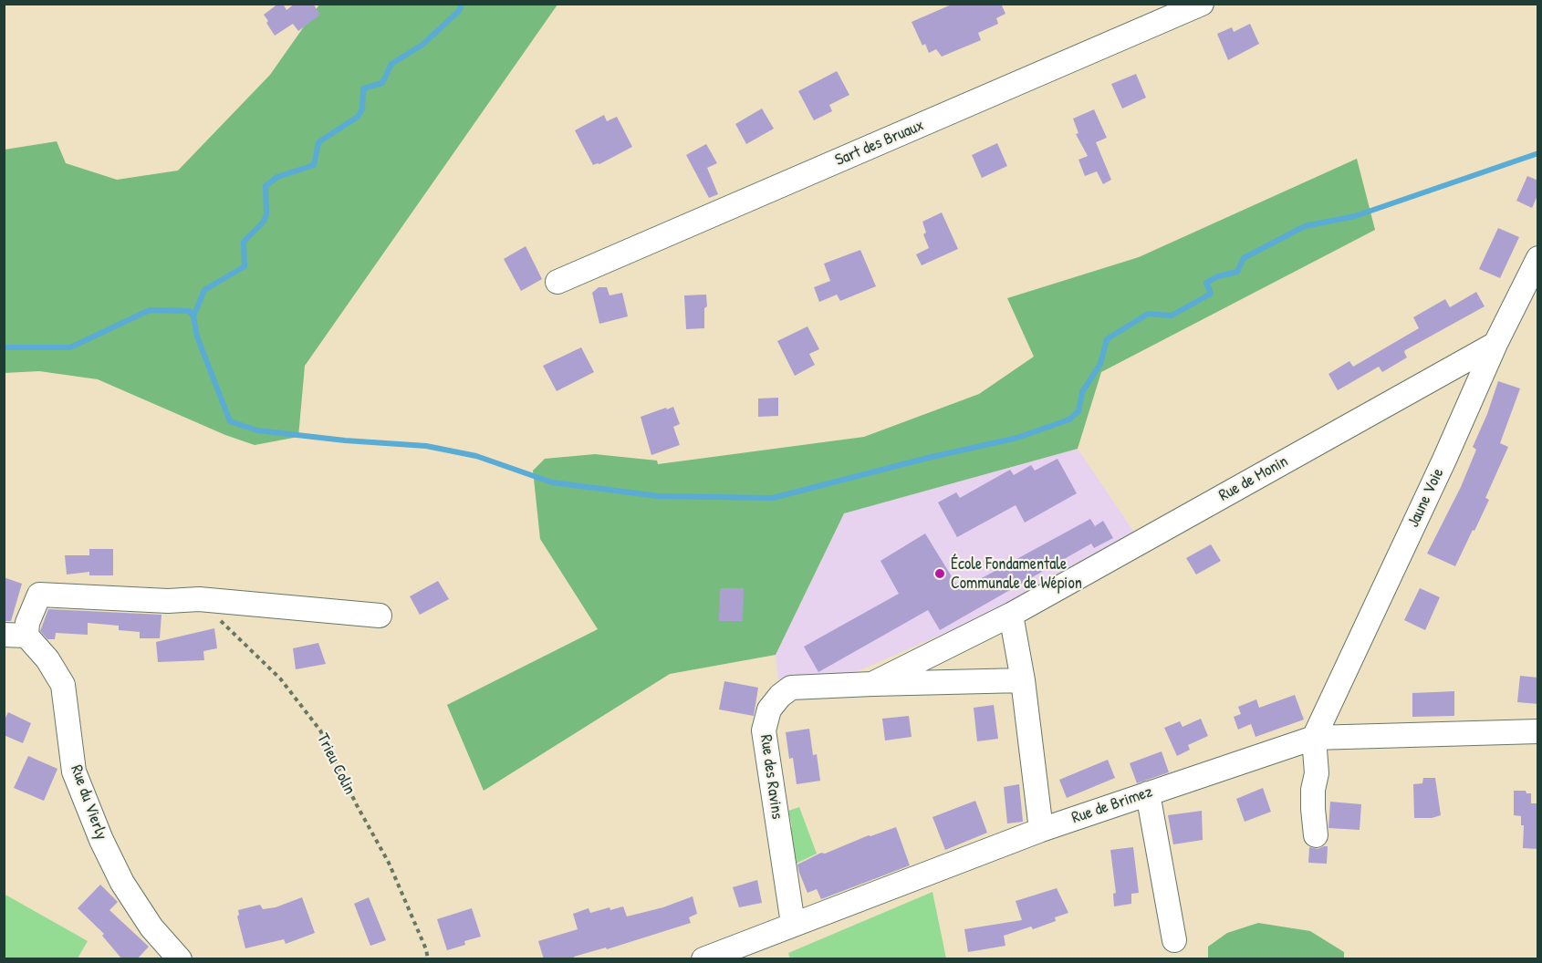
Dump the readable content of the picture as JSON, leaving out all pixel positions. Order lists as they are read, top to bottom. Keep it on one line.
{"streets":{"street":["Sart des Bruaux","Rue de Monin","Jaune Voie","Rue des Ravins","Rue du Vierly","Rue de Brimez"],"path":["Trieu Colin"]},"crossings":[["Rue de Monin","Jaune Voie"],["Rue de Monin","Rue des Ravins"],["Jaune Voie","Rue de Brimez"],["Rue des Ravins","Rue de Brimez"]],"places":["École Fondamentale Communale de Wépion"]}
